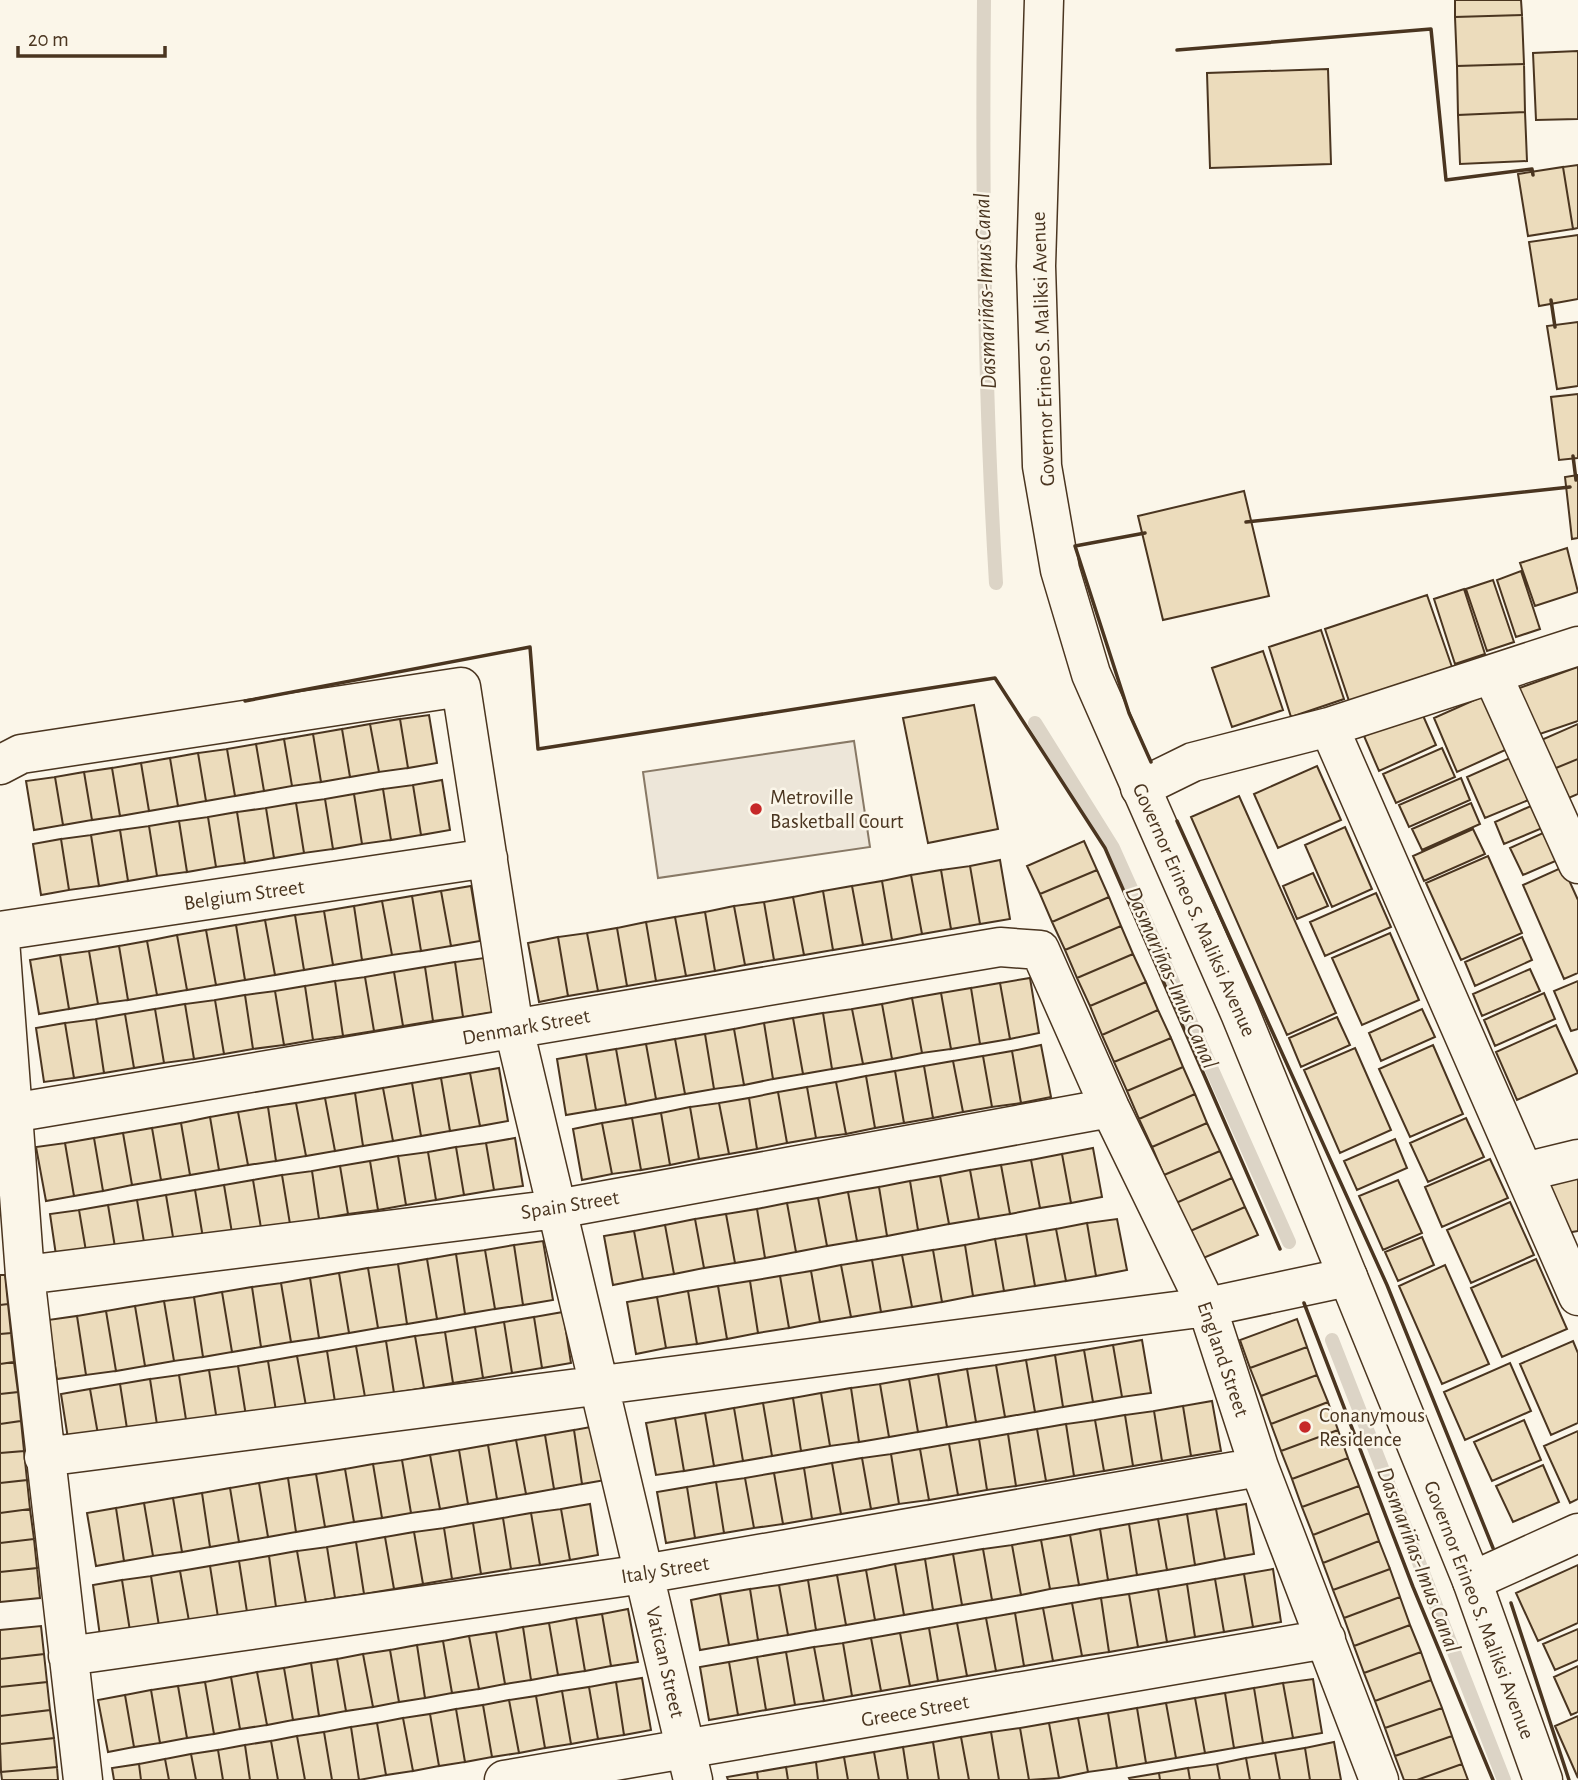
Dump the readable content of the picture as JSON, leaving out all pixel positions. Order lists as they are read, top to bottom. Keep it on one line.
{"streets":{"street":["Governor Erineo S. Maliksi Avenue","Belgium Street","Denmark Street","Spain Street","England Street","Italy Street","Vatican Street","Greece Street"]},"crossings":[["Belgium Street","Vatican Street"],["Denmark Street","England Street"],["Denmark Street","Vatican Street"],["Spain Street","England Street"],["Spain Street","Vatican Street"],["England Street","Italy Street"],["England Street","Greece Street"],["Italy Street","Vatican Street"],["Vatican Street","Greece Street"]],"water":["Dasmariñas-Imus Canal"],"places":["Metroville Basketball Court","Conanymous Residence"],"scale_bar":"20 m"}
